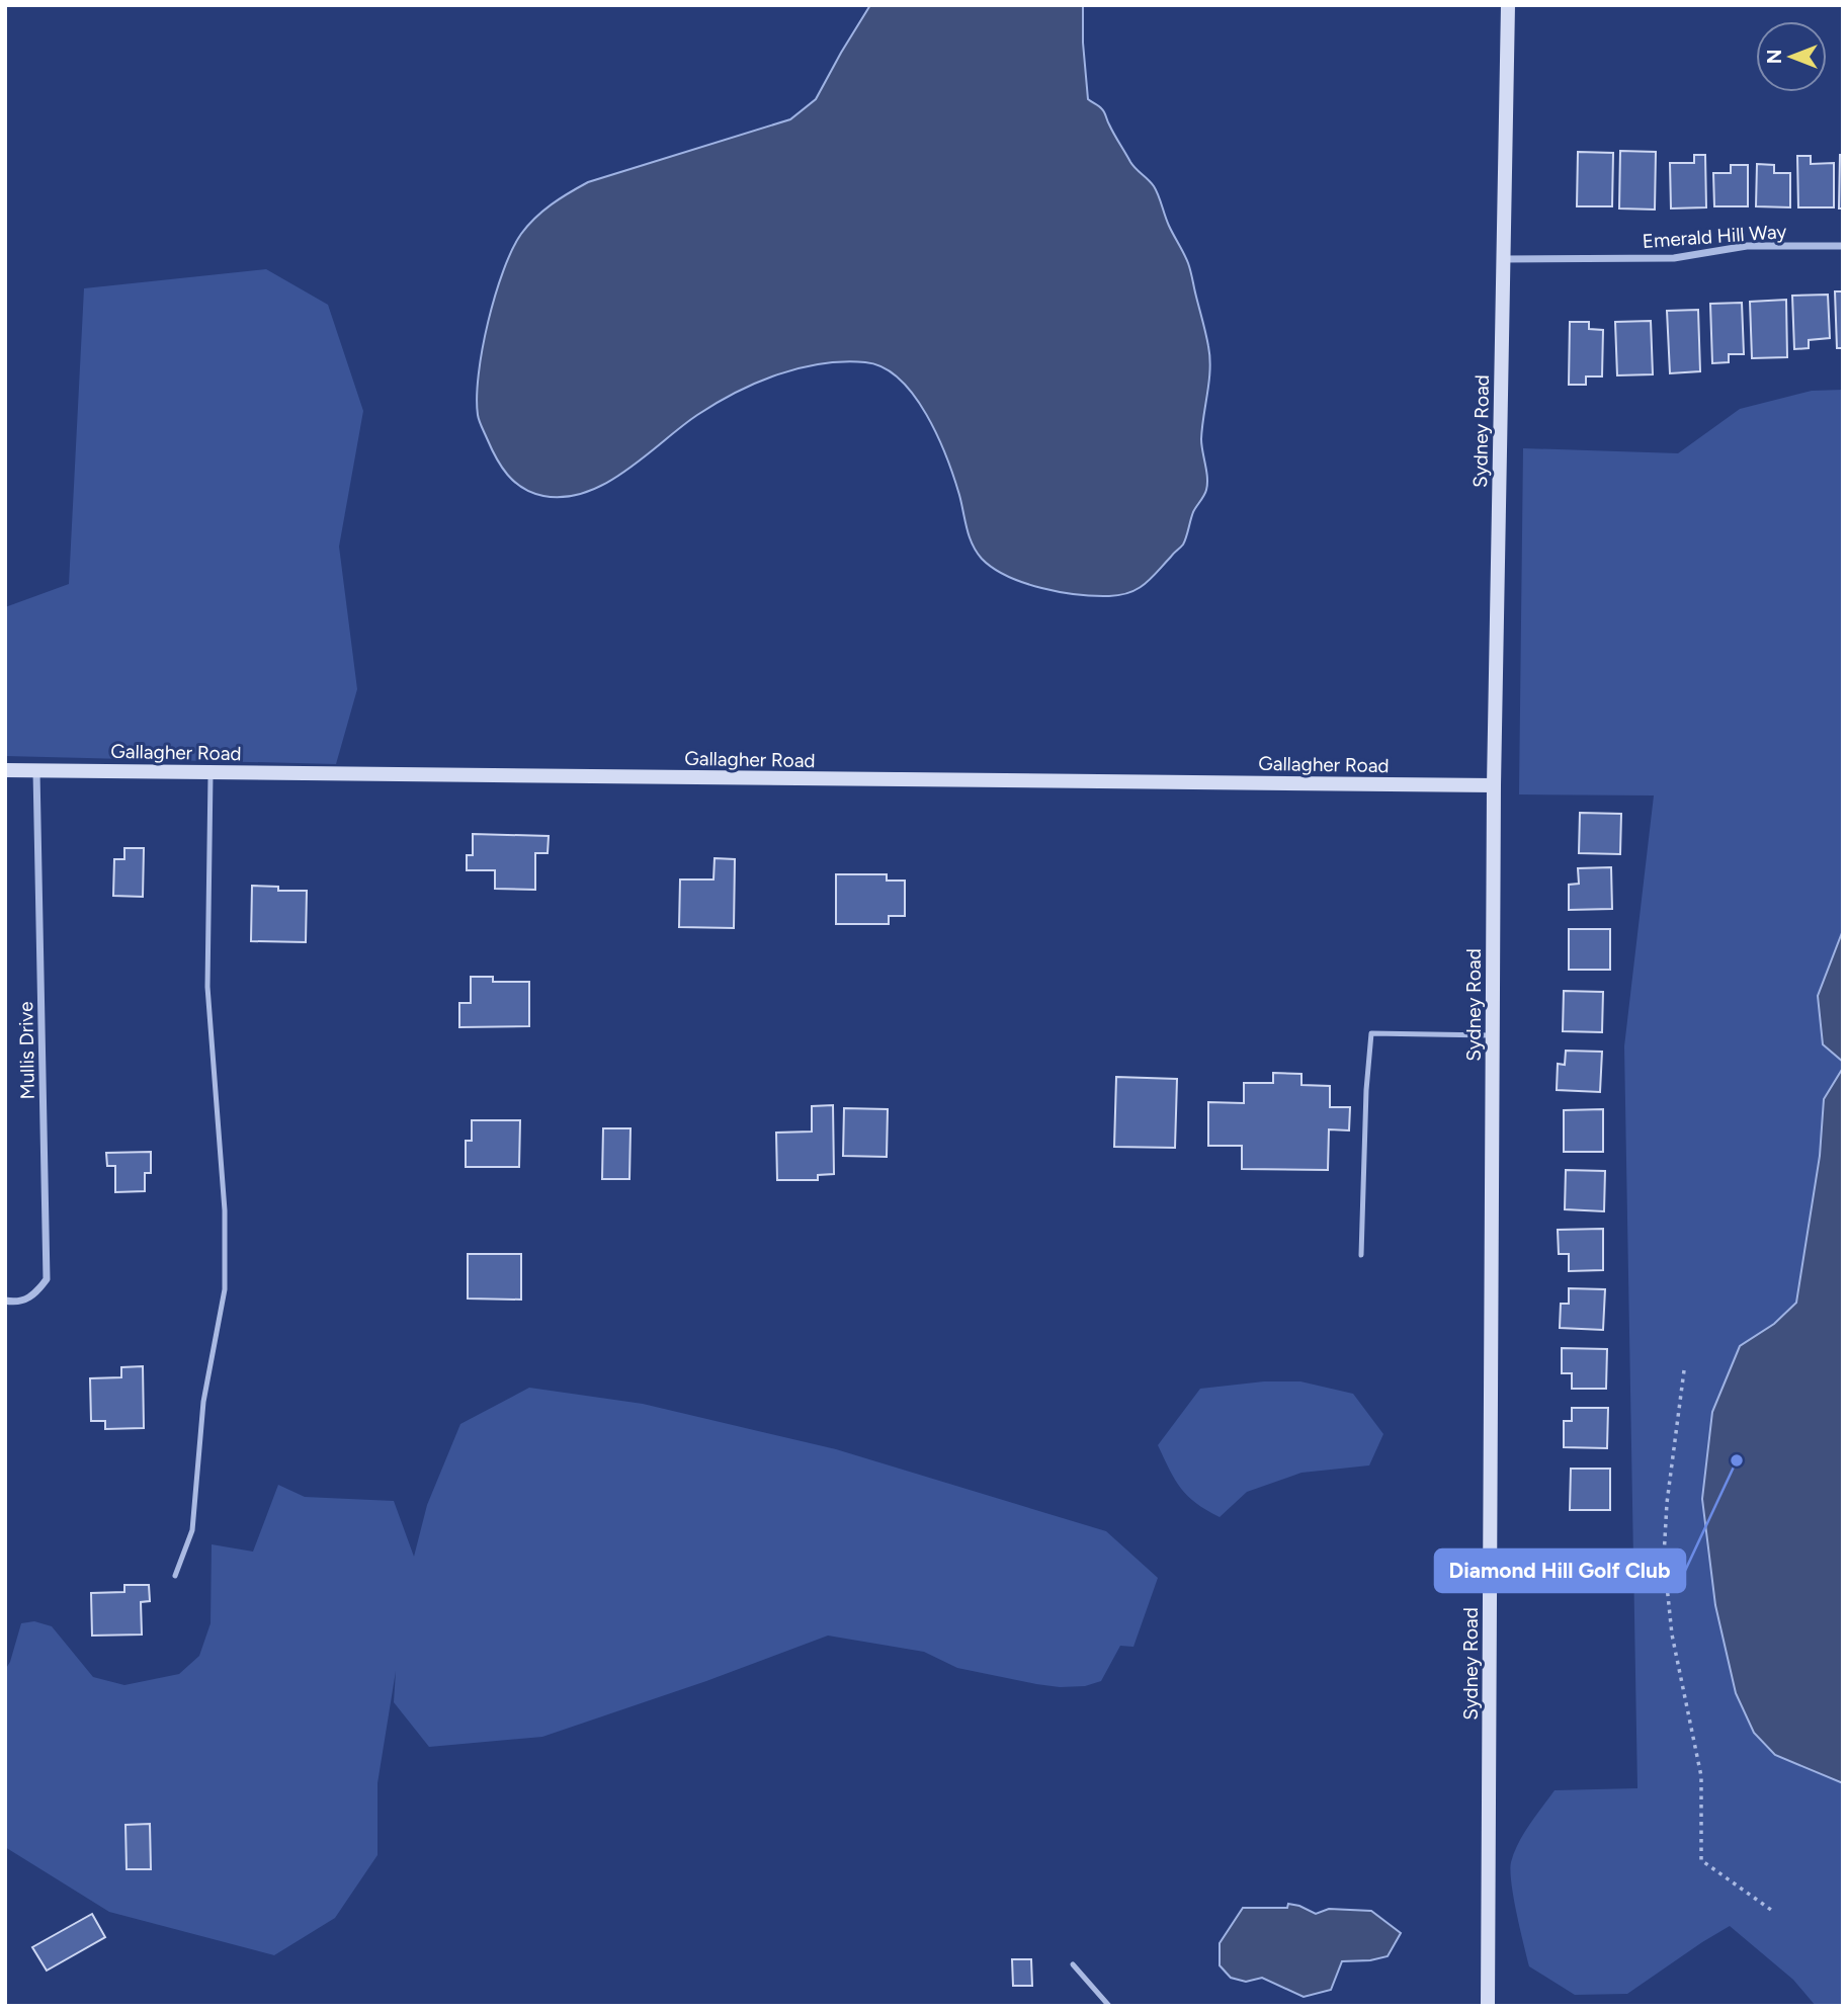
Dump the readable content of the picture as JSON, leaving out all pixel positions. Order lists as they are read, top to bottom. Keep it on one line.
{"streets":{"street":["Emerald Hill Way","Sydney Road","Gallagher Road","Mullis Drive"]},"crossings":[["Emerald Hill Way","Sydney Road"],["Sydney Road","Gallagher Road"],["Gallagher Road","Mullis Drive"]],"places":["Diamond Hill Golf Club"],"north":"left"}
